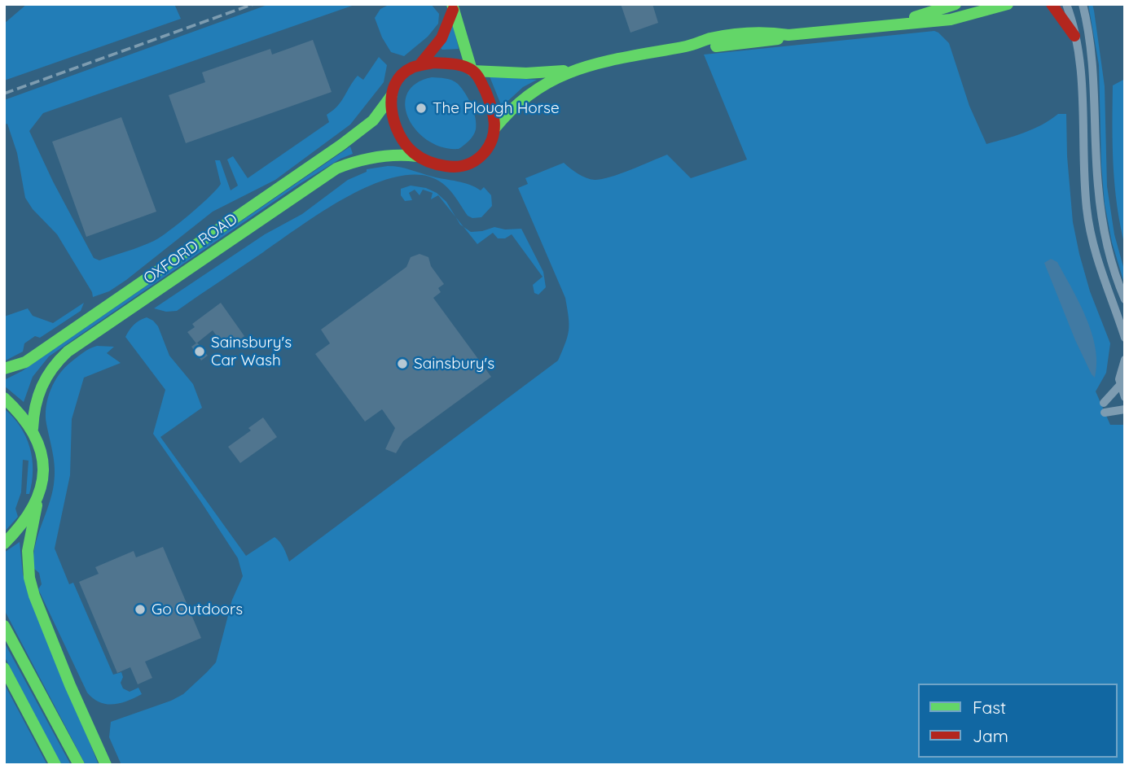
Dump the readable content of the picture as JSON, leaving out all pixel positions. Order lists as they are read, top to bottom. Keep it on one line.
{"streets":{"main road":["OXFORD ROAD"]},"places":["The Plough Horse","Sainsbury's Car Wash","Sainsbury's","Go Outdoors"],"legend":["Fast","Jam"]}
